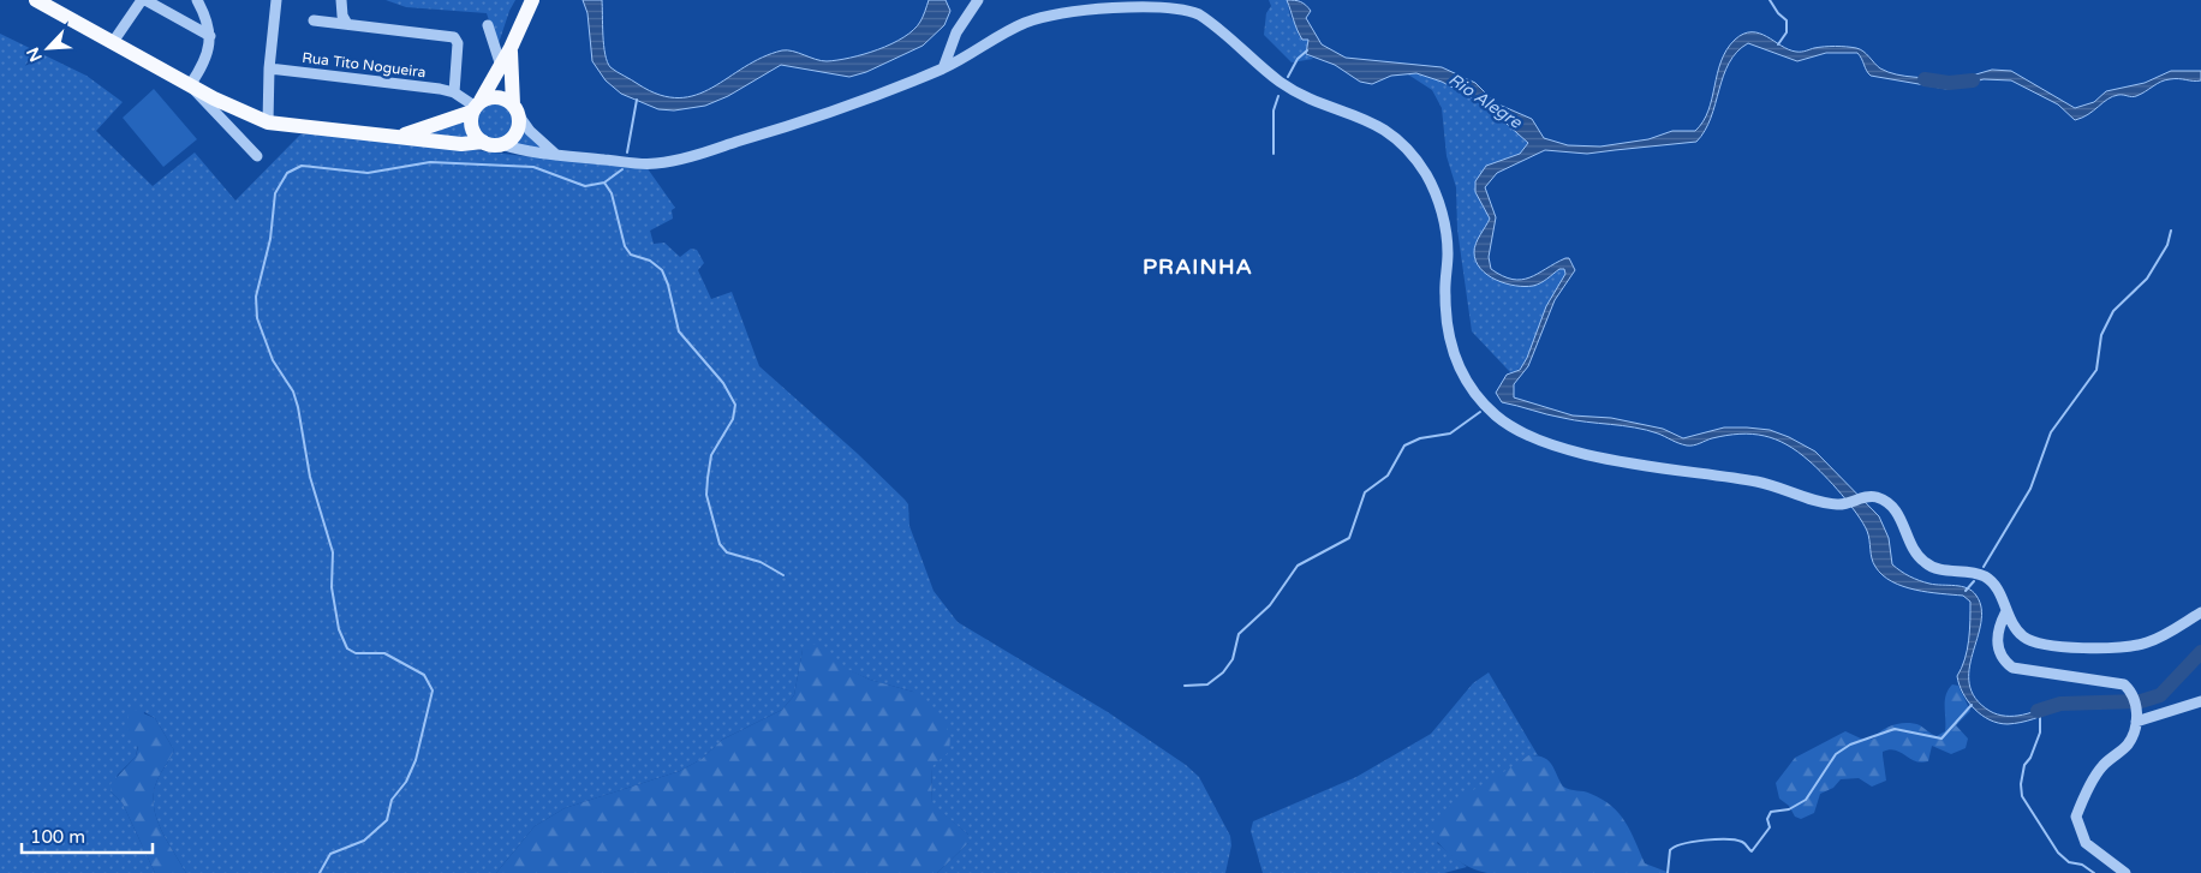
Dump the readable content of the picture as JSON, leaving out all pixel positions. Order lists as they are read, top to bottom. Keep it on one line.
{"streets":{"street":["Rua Tito Nogueira"]},"districts":["PRAINHA"],"water":["Rio Alegre"],"scale_bar":"100 m","north":"bottom left"}
